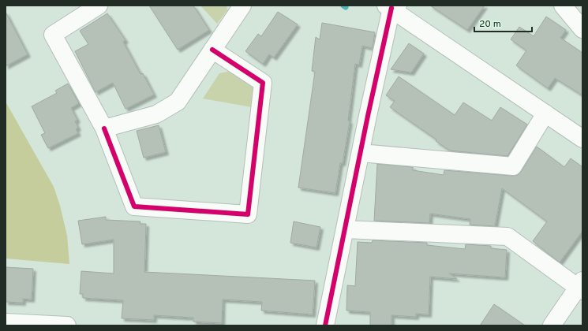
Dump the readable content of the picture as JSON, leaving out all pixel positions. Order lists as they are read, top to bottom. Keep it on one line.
{"scale_bar":"20 m"}
